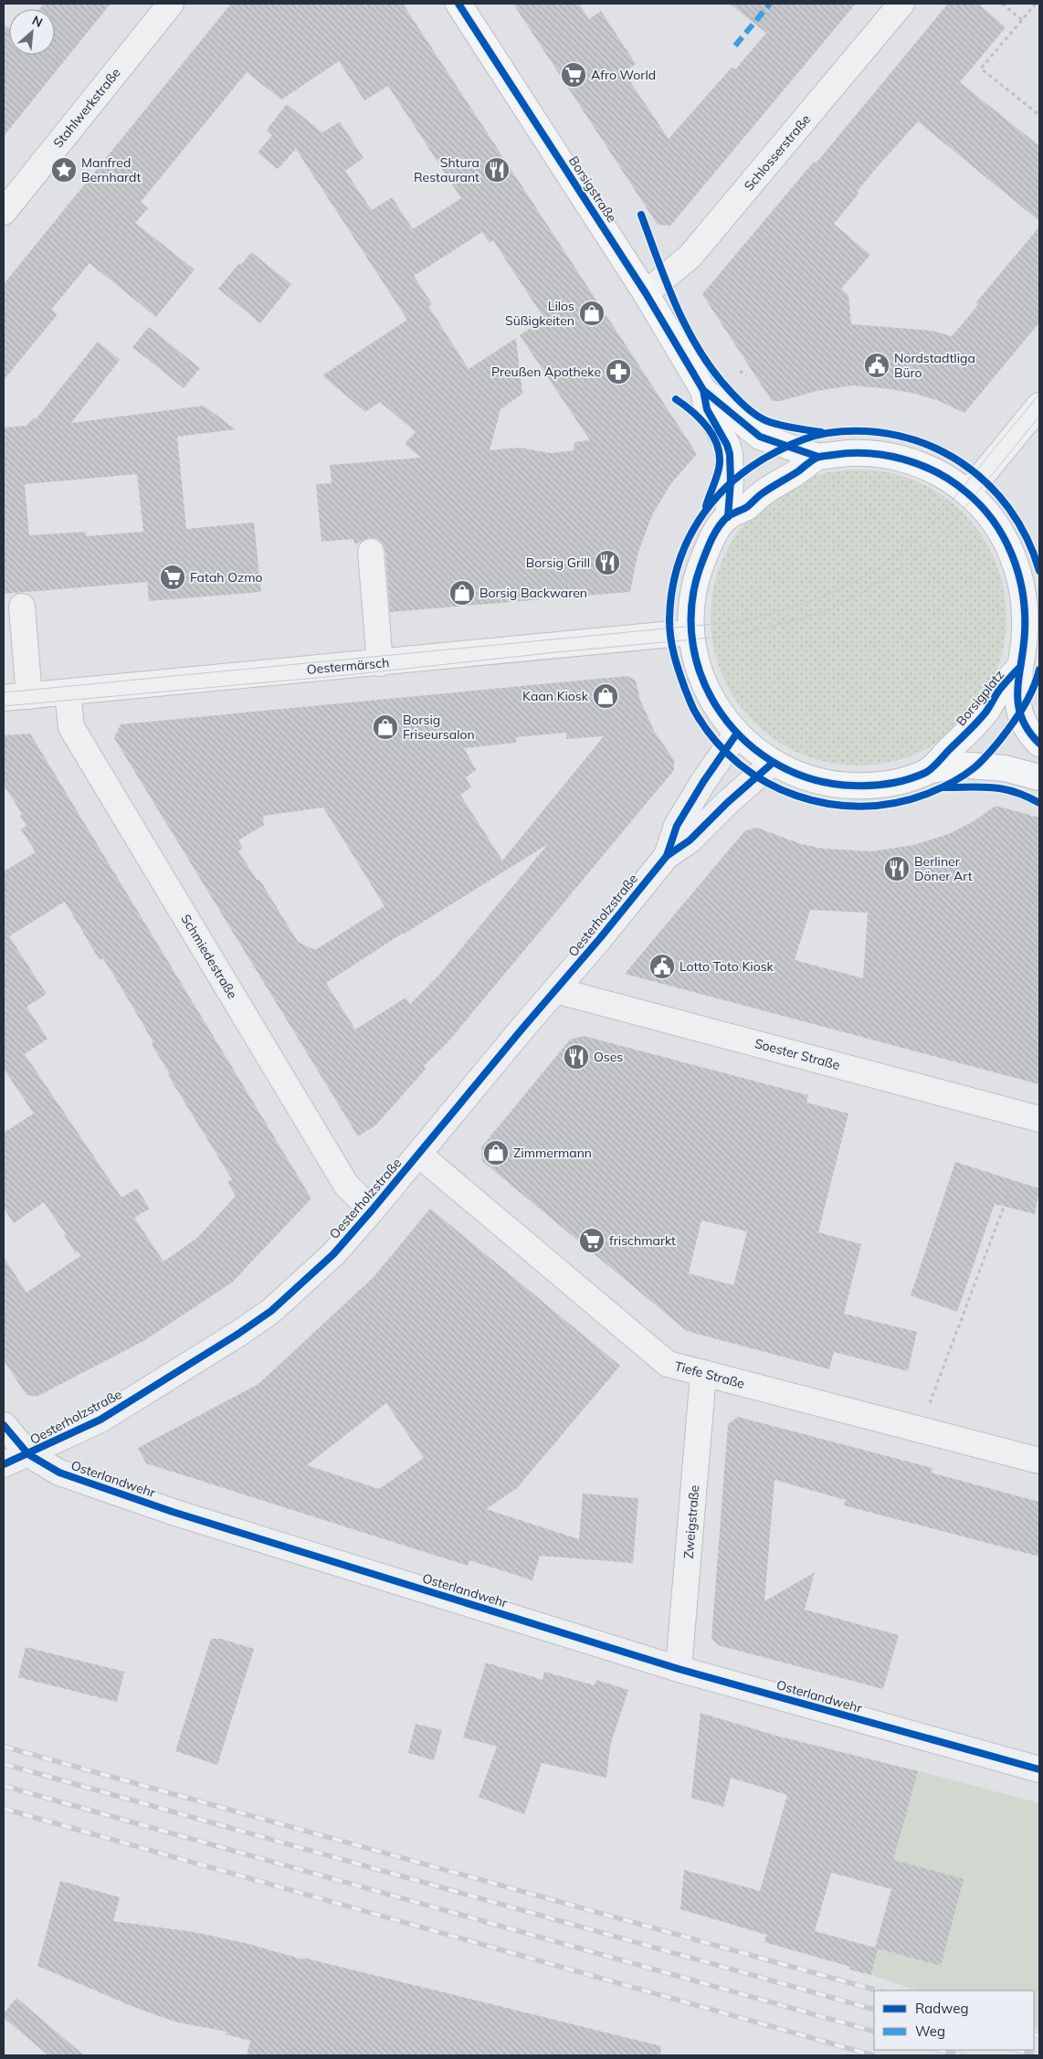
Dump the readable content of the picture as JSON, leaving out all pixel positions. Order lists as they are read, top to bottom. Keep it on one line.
{"streets":{"main road":["Borsigstraße","Borsigplatz"],"street":["Stahlwerkstraße","Schlosserstraße","Oestermärsch","Oesterholzstraße","Schmiedestraße","Soester Straße","Tiefe Straße","Osterlandwehr","Zweigstraße"]},"crossings":[["Schlosserstraße","Borsigstraße"],["Borsigstraße","Borsigplatz"],["Oestermärsch","Borsigplatz"],["Oestermärsch","Schmiedestraße"],["Borsigplatz","Oesterholzstraße"],["Oesterholzstraße","Schmiedestraße"],["Oesterholzstraße","Soester Straße"],["Oesterholzstraße","Tiefe Straße"],["Oesterholzstraße","Osterlandwehr"],["Tiefe Straße","Zweigstraße"],["Osterlandwehr","Zweigstraße"]],"places":{"supermarket":["Afro World","Fatah Ozmo","frischmarkt"],"place":["Manfred Bernhardt"],"restaurant":["Shtura Restaurant","Borsig Grill","Berliner Döner Art","Oses"],"shop":["Lilos Süßigkeiten","Borsig Backwaren","Kaan Kiosk","Borsig Friseursalon","Zimmermann"],"public building":["Nordstadtliga Büro","Lotto Toto Kiosk"],"pharmacy":["Preußen Apotheke"]},"legend":["Radweg","Weg"],"north":"top right"}
